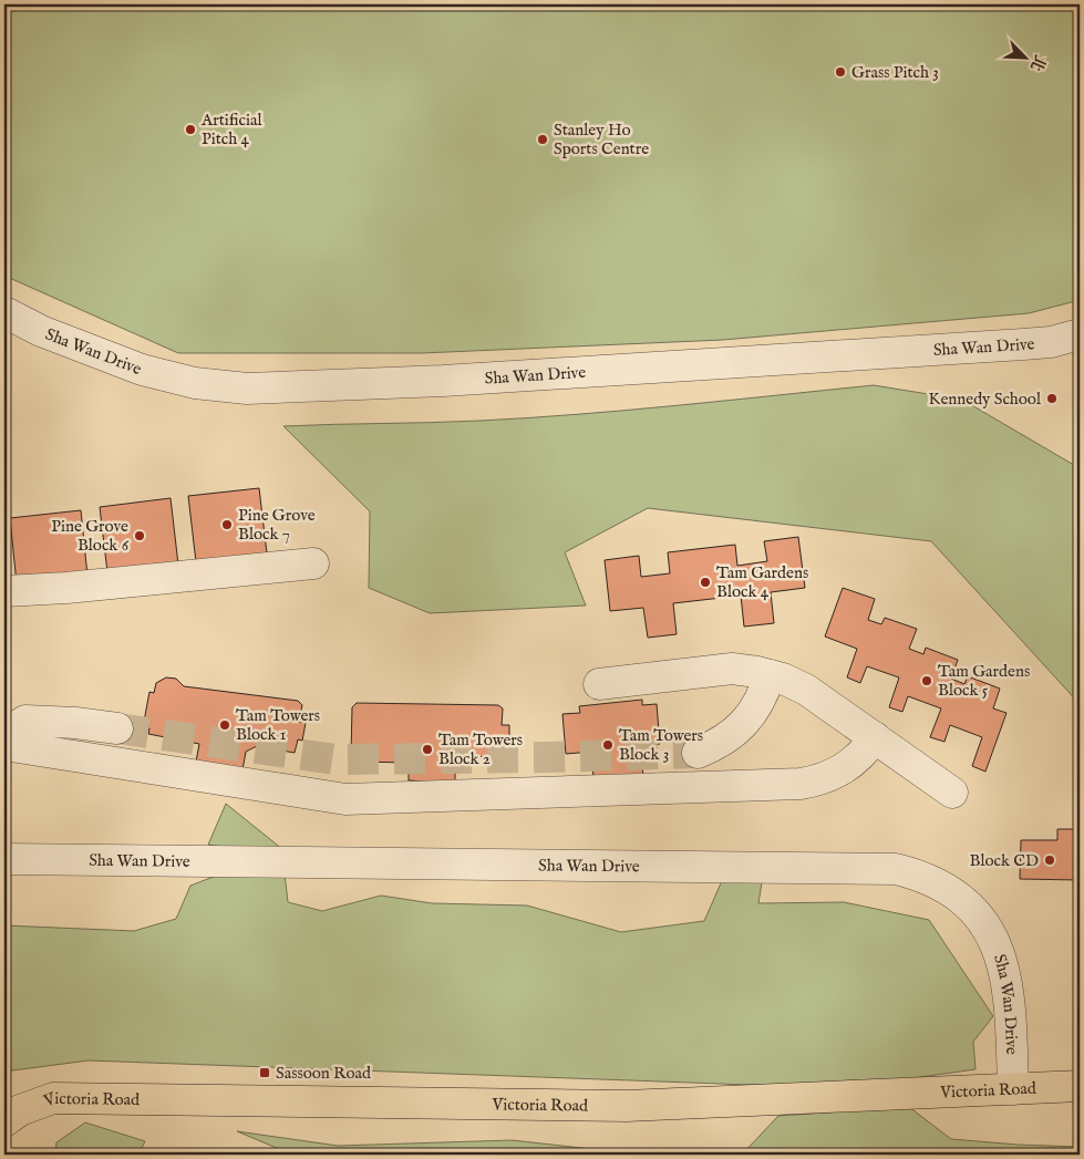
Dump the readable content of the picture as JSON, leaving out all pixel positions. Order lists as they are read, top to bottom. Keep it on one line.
{"streets":{"main road":["Victoria Road"],"street":["Sha Wan Drive"]},"crossings":[["Sha Wan Drive","Victoria Road"]],"places":{"other":["Grass Pitch 3","Artificial Pitch 4","Stanley Ho Sports Centre","Kennedy School","Pine Grove Block 7","Pine Grove Block 6","Tam Gardens Block 4","Tam Gardens Block 5","Tam Towers Block 1","Tam Towers Block 3","Tam Towers Block 2","Block CD"],"transit":["Sassoon Road"]},"north":"bottom right"}
